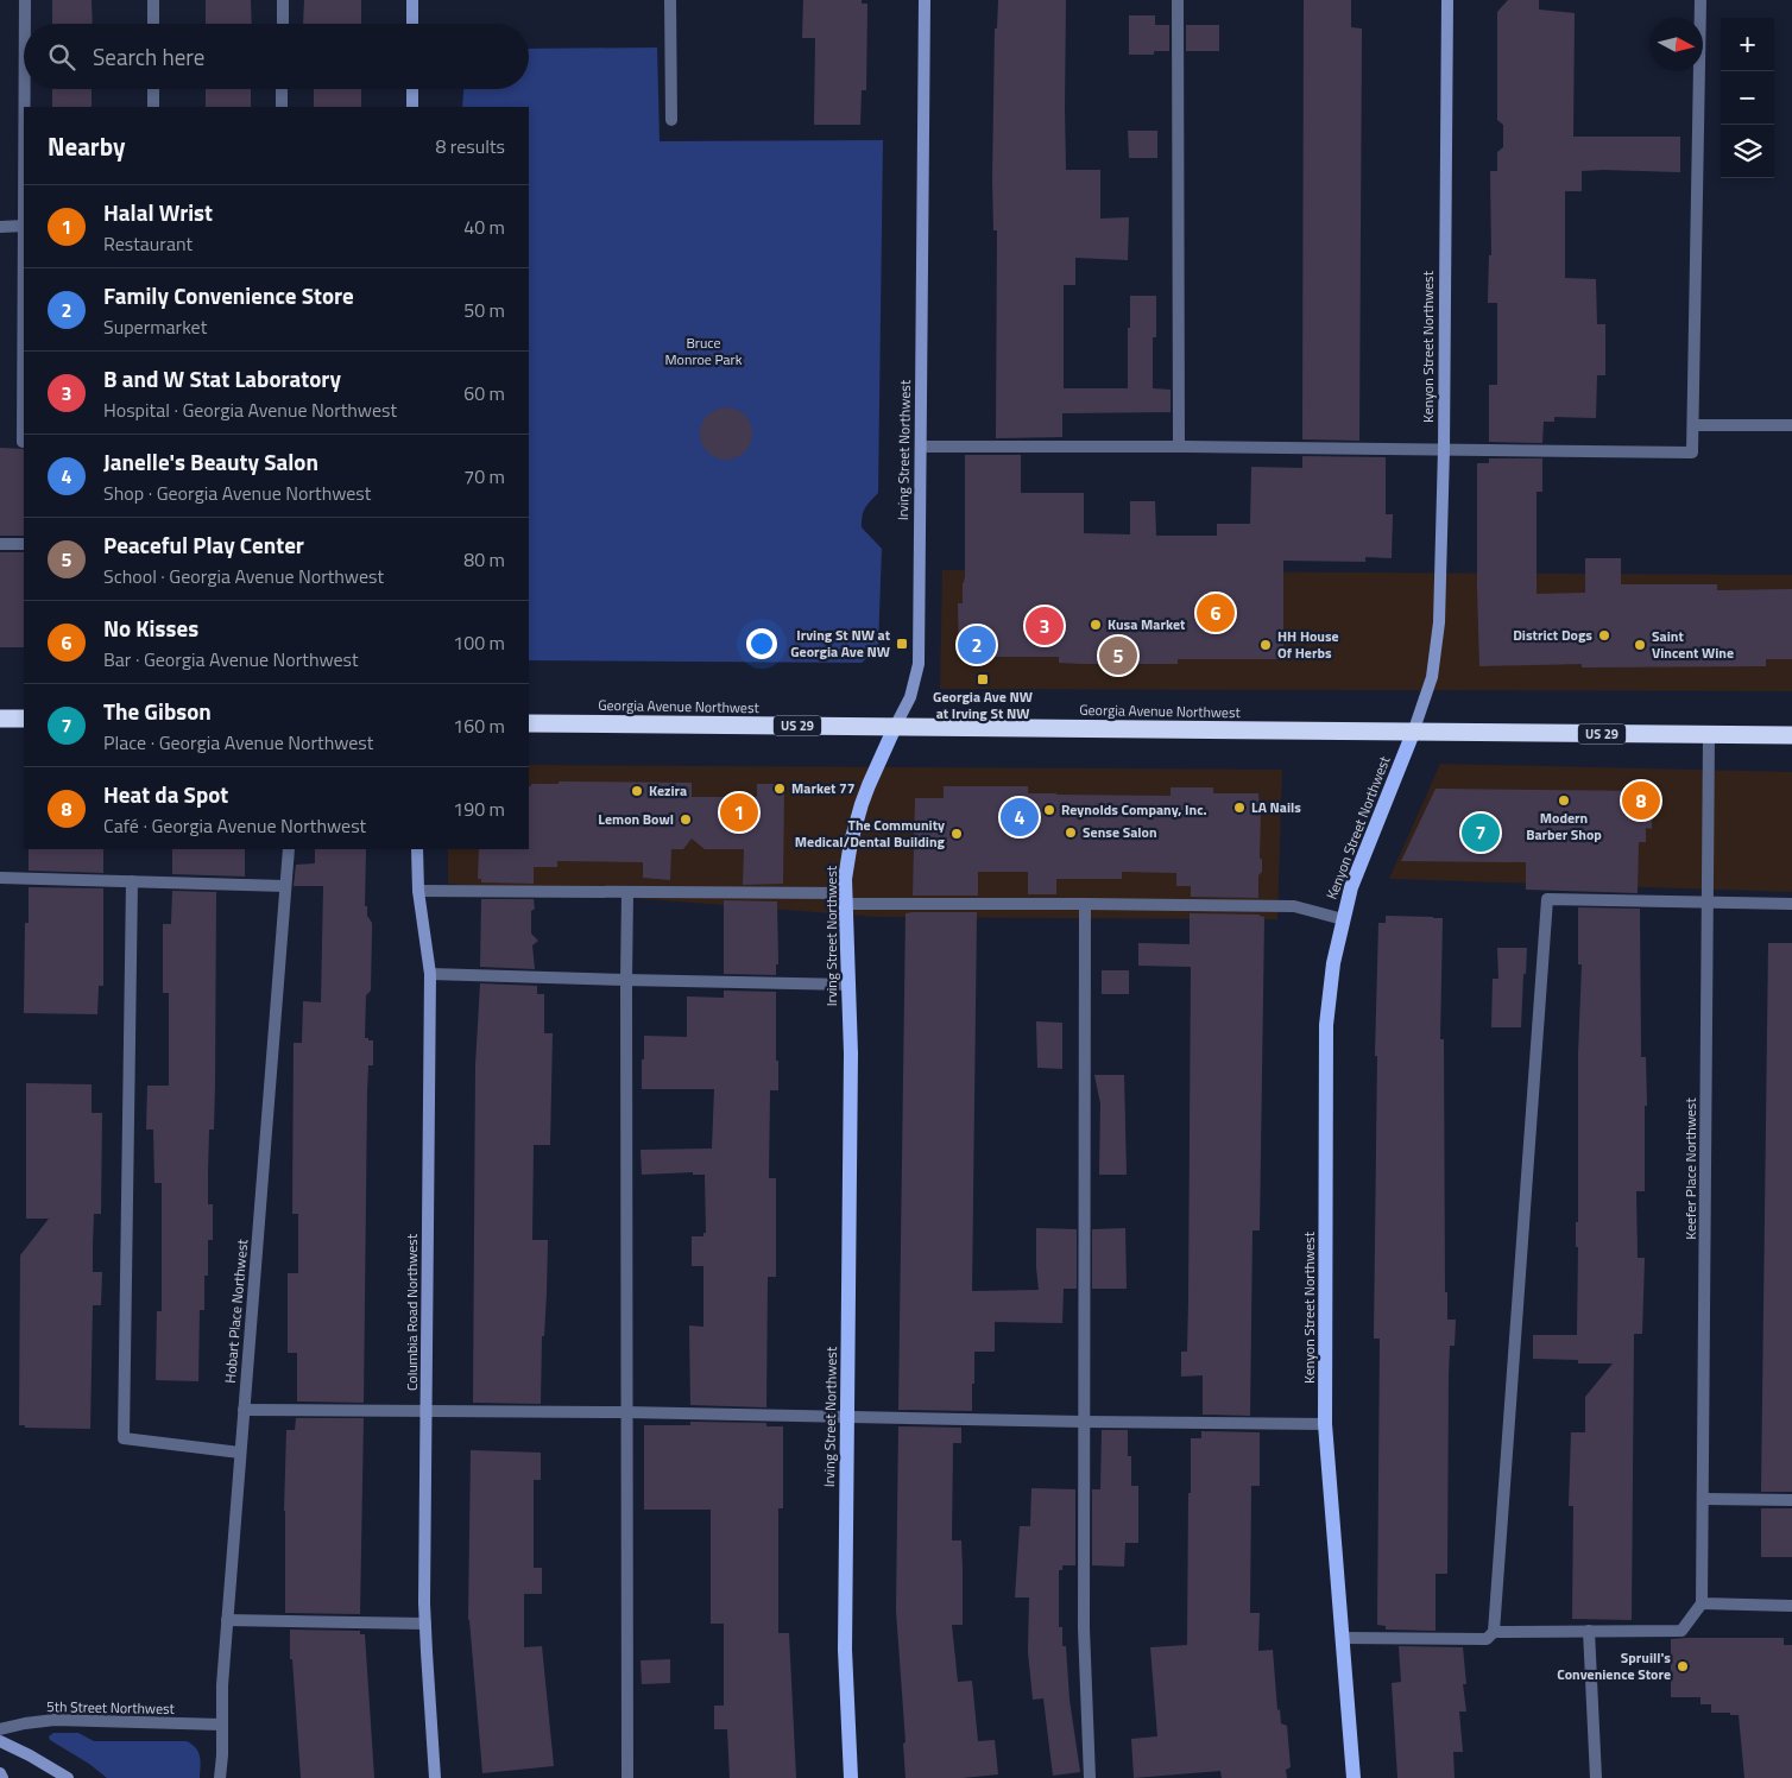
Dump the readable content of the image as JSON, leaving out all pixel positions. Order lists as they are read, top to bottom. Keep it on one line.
{"streets":{"highway":["Georgia Avenue Northwest","US 29"],"main road":["Kenyon Street Northwest","Irving Street Northwest","Columbia Road Northwest"],"street":["Keefer Place Northwest","Hobart Place Northwest","5th Street Northwest"]},"crossings":[["Kenyon Street Northwest","Georgia Avenue Northwest"],["Irving Street Northwest","Georgia Avenue Northwest"],["Georgia Avenue Northwest","Keefer Place Northwest"],["Hobart Place Northwest","5th Street Northwest"]],"parks":["Bruce Monroe Park"],"places":{"other":["Kusa Market","District Dogs","HH House Of Herbs","Saint Vincent Wine","Market 77","Kezira","Modern Barber Shop","LA Nails","Reynolds Company, Inc.","Lemon Bowl","Sense Salon","The Community Medical/Dental Building","Spruill's Convenience Store"],"transit":["Irving St NW at Georgia Ave NW","Georgia Ave NW at Irving St NW"]},"north":"right","page":{"map_buttons":["+","−"],"search":"Search here","heading":["Nearby","8 results"],"list":[{"mark":"1","name":"Halal Wrist","note":"Restaurant","value":"40 m"},{"mark":"2","name":"Family Convenience Store","note":"Supermarket","value":"50 m"},{"mark":"3","name":"B and W Stat Laboratory","note":"Hospital · Georgia Avenue Northwest","value":"60 m"},{"mark":"4","name":"Janelle's Beauty Salon","note":"Shop · Georgia Avenue Northwest","value":"70 m"},{"mark":"5","name":"Peaceful Play Center","note":"School · Georgia Avenue Northwest","value":"80 m"},{"mark":"6","name":"No Kisses","note":"Bar · Georgia Avenue Northwest","value":"100 m"},{"mark":"7","name":"The Gibson","note":"Place · Georgia Avenue Northwest","value":"160 m"},{"mark":"8","name":"Heat da Spot","note":"Café · Georgia Avenue Northwest","value":"190 m"}],"pins":["6","3","2","5","8","1","4","7"]}}
